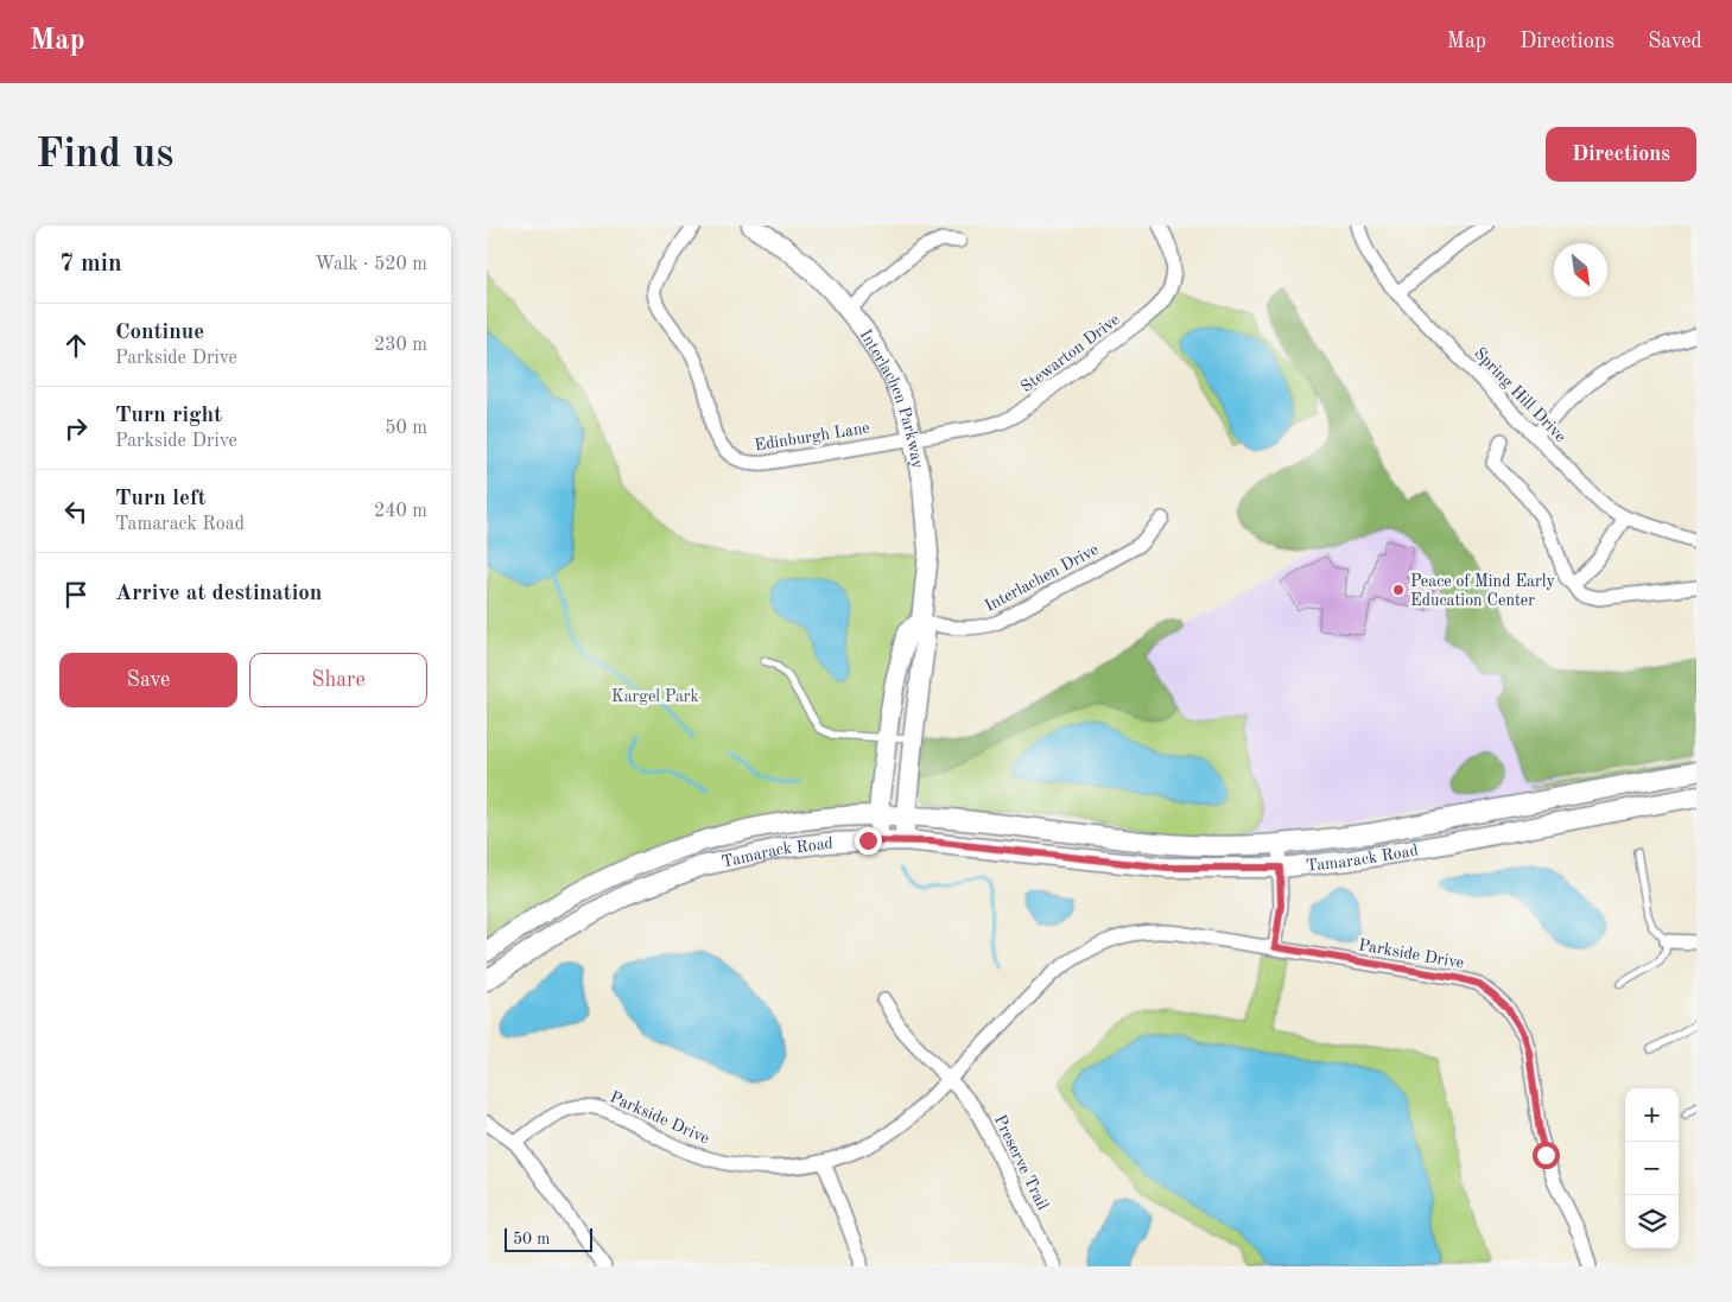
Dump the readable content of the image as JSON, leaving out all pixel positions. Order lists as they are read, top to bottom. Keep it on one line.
{"streets":{"street":["Stewarton Drive","Spring Hill Drive","Interlachen Parkway","Edinburgh Lane","Interlachen Drive","Tamarack Road","Parkside Drive","Preserve Trail"]},"crossings":[["Stewarton Drive","Interlachen Parkway"],["Stewarton Drive","Edinburgh Lane"],["Interlachen Parkway","Edinburgh Lane"],["Interlachen Parkway","Interlachen Drive"],["Interlachen Parkway","Tamarack Road"],["Parkside Drive","Preserve Trail"]],"parks":["Kargel Park"],"places":["Peace of Mind Early Education Center"],"scale_bar":"50 m","north":"bottom right","page":{"header":"Map","nav":["Map","Directions","Saved"],"buttons":["Directions",["Save","Share"]],"title":"Find us","heading":["7 min","Walk · 520 m"],"list":[["Continue","Parkside Drive","230 m"],["Turn right","Parkside Drive","50 m"],["Turn left","Tamarack Road","240 m"],"Arrive at destination"],"map_buttons":["+","−"],"scale":"50 m"}}
